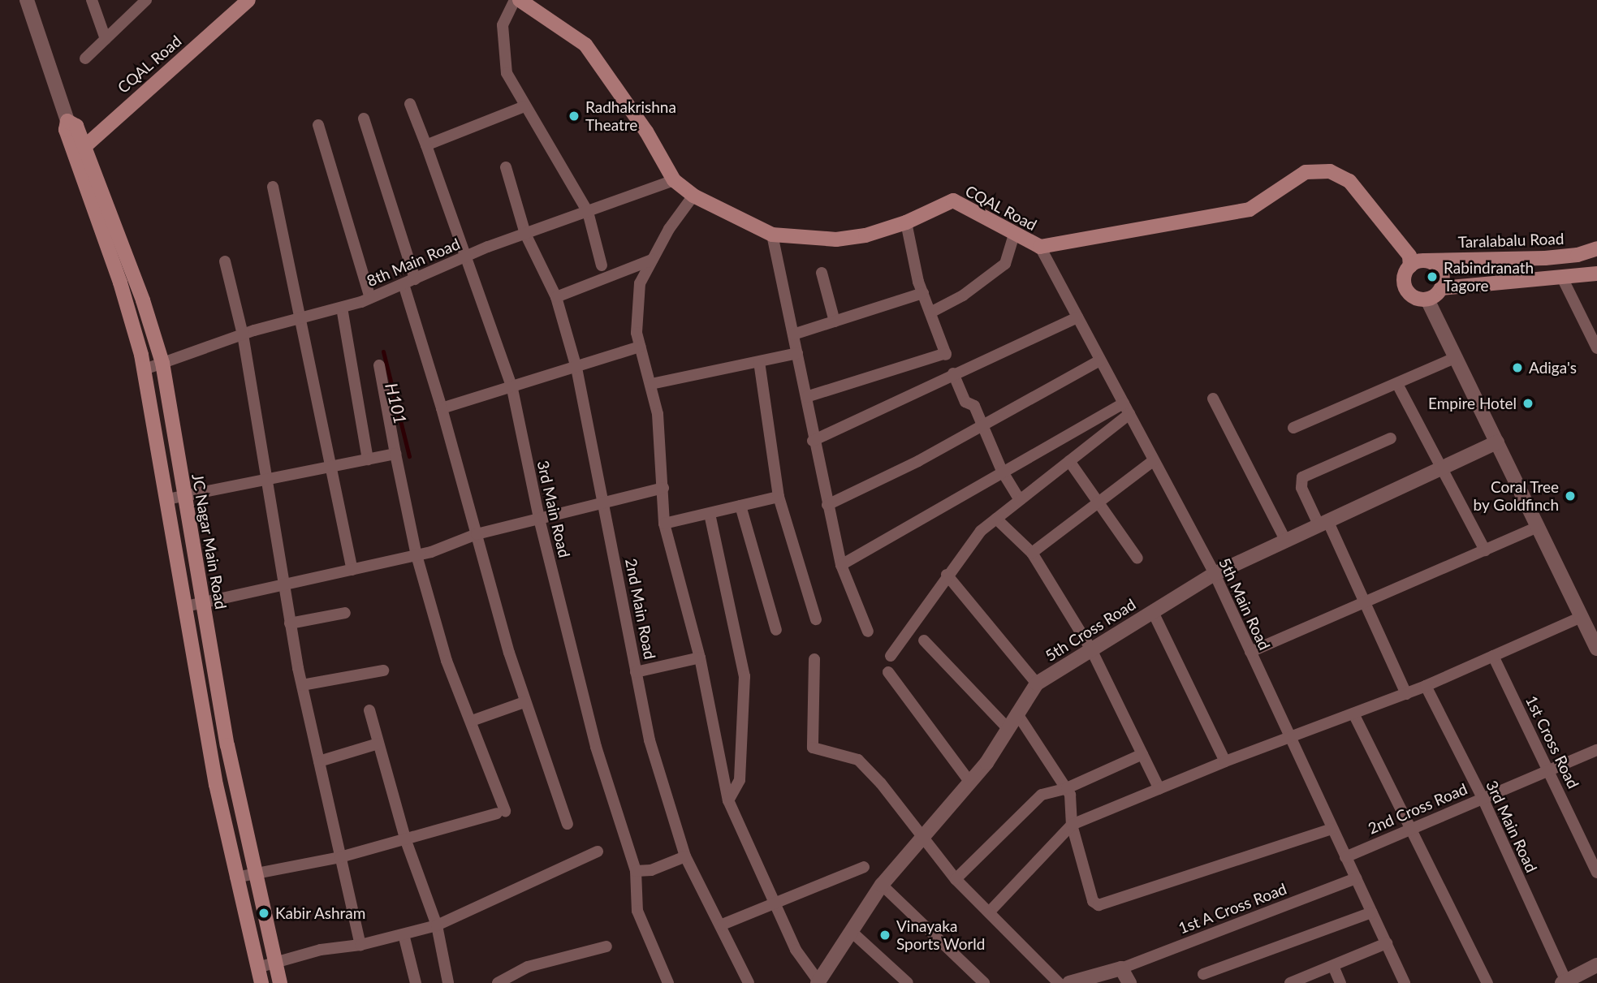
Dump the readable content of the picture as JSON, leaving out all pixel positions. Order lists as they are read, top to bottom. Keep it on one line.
{"streets":{"main road":["CQAL Road","Taralabalu Road","JC Nagar Main Road"],"street":["8th Main Road","3rd Main Road","5th Main Road","2nd Main Road","5th Cross Road","1st Cross Road","2nd Cross Road","1st A Cross Road"]},"crossings":[["CQAL Road","Taralabalu Road"],["CQAL Road","8th Main Road"],["CQAL Road","JC Nagar Main Road"],["CQAL Road","5th Main Road"],["8th Main Road","3rd Main Road"],["8th Main Road","JC Nagar Main Road"],["8th Main Road","2nd Main Road"],["3rd Main Road","2nd Cross Road"],["5th Main Road","5th Cross Road"],["5th Main Road","2nd Cross Road"],["5th Main Road","1st A Cross Road"],["1st Cross Road","2nd Cross Road"]],"water":["H101"],"places":["Radhakrishna Theatre","Rabindranath Tagore","Adiga's","Empire Hotel","Coral Tree by Goldfinch","Kabir Ashram","Vinayaka Sports World"]}
